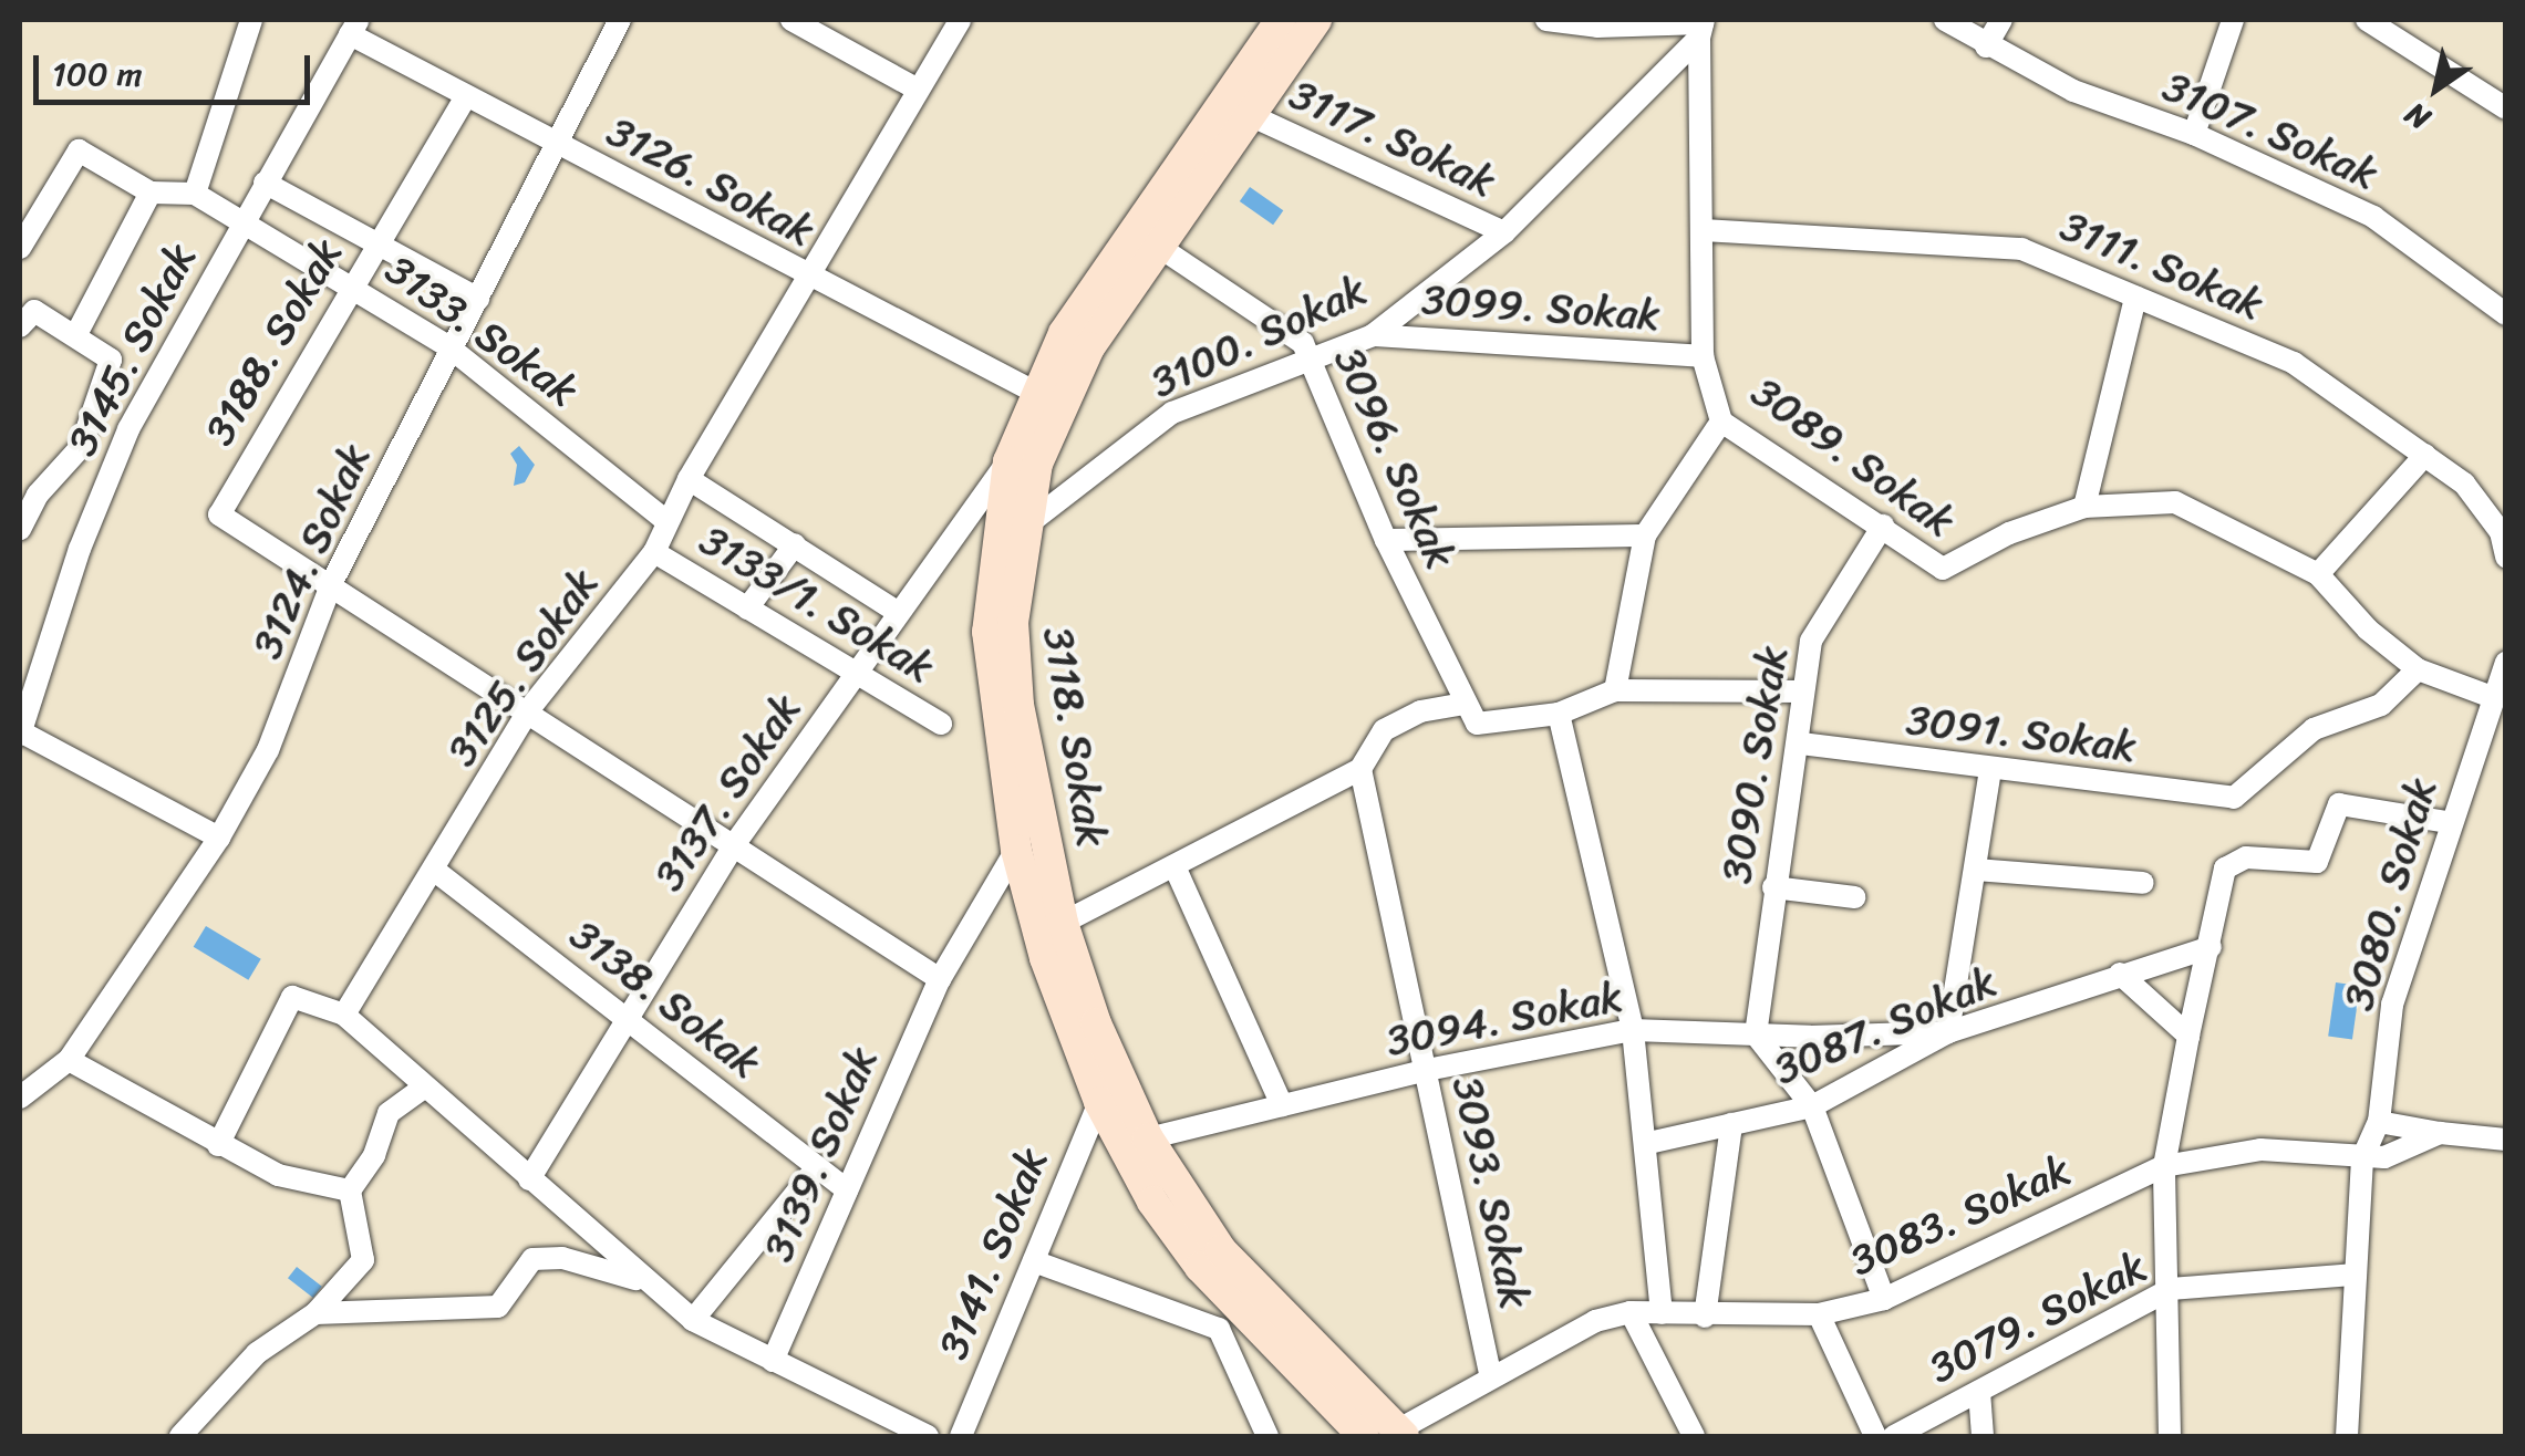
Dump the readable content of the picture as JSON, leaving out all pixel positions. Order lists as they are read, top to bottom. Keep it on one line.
{"streets":{"main road":["3118. Sokak"],"street":["3107. Sokak","3117. Sokak","3126. Sokak","3111. Sokak","3099. Sokak","3133. Sokak","3100. Sokak","3188. Sokak","3145. Sokak","3089. Sokak","3096. Sokak","3124. Sokak","3133/1. Sokak","3125. Sokak","3091. Sokak","3090. Sokak","3137. Sokak","3080. Sokak","3138. Sokak","3094. Sokak","3087. Sokak","3139. Sokak","3093. Sokak","3083. Sokak","3141. Sokak","3079. Sokak"]},"crossings":[["3117. Sokak","3100. Sokak"],["3117. Sokak","3118. Sokak"],["3126. Sokak","3188. Sokak"],["3126. Sokak","3145. Sokak"],["3126. Sokak","3124. Sokak"],["3126. Sokak","3125. Sokak"],["3126. Sokak","3118. Sokak"],["3111. Sokak","3089. Sokak"],["3099. Sokak","3100. Sokak"],["3099. Sokak","3089. Sokak"],["3133. Sokak","3188. Sokak"],["3133. Sokak","3145. Sokak"],["3133. Sokak","3124. Sokak"],["3133. Sokak","3125. Sokak"],["3100. Sokak","3089. Sokak"],["3100. Sokak","3096. Sokak"],["3100. Sokak","3118. Sokak"],["3188. Sokak","3124. Sokak"],["3089. Sokak","3091. Sokak"],["3089. Sokak","3090. Sokak"],["3089. Sokak","3080. Sokak"],["3096. Sokak","3118. Sokak"],["3133/1. Sokak","3125. Sokak"],["3133/1. Sokak","3137. Sokak"],["3125. Sokak","3138. Sokak"],["3091. Sokak","3090. Sokak"],["3118. Sokak","3137. Sokak"],["3118. Sokak","3094. Sokak"],["3118. Sokak","3139. Sokak"],["3118. Sokak","3083. Sokak"],["3118. Sokak","3141. Sokak"],["3090. Sokak","3094. Sokak"],["3137. Sokak","3138. Sokak"],["3080. Sokak","3083. Sokak"],["3138. Sokak","3139. Sokak"],["3094. Sokak","3087. Sokak"],["3094. Sokak","3093. Sokak"],["3093. Sokak","3083. Sokak"]],"scale_bar":"100 m","north":"bottom left"}
